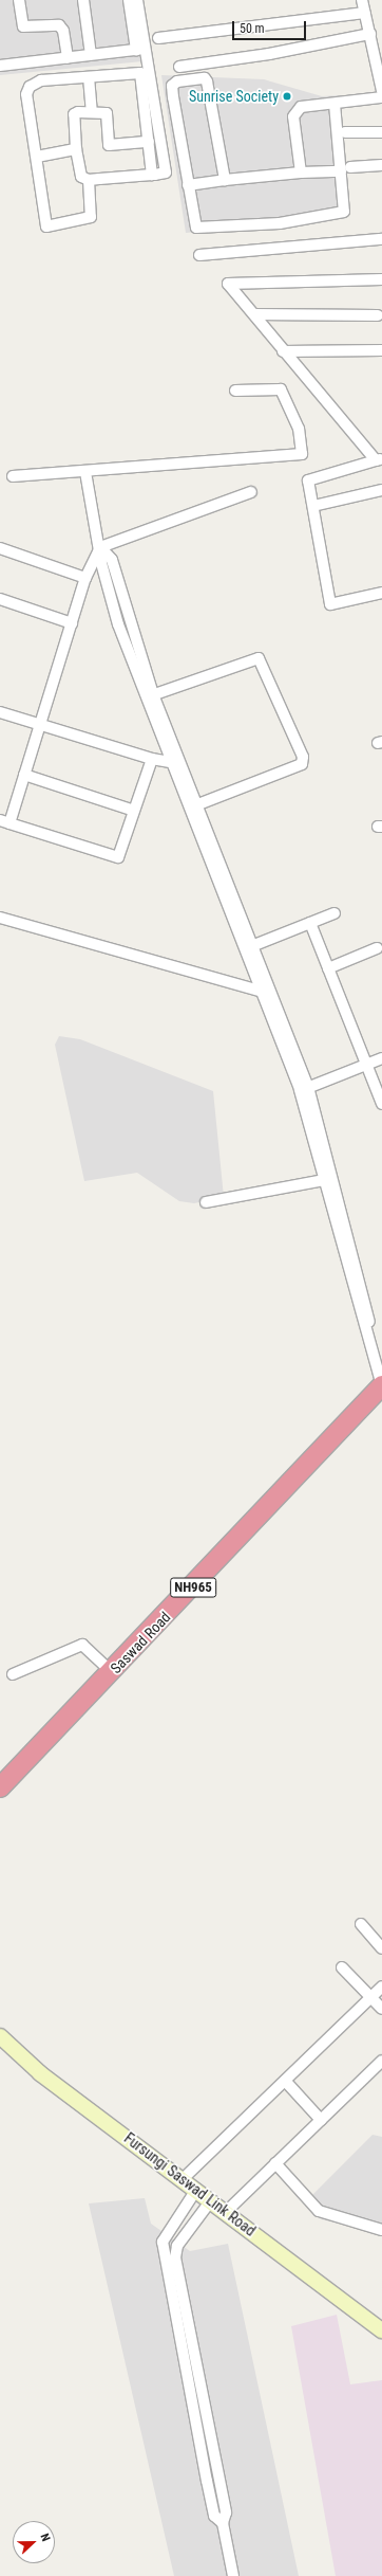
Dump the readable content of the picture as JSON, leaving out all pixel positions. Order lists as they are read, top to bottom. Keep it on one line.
{"streets":{"highway":["NH965","Saswad Road"],"street":["Fursungi Saswad Link Road"]},"places":["Sunrise Society"],"scale_bar":"50 m","north":"right"}
